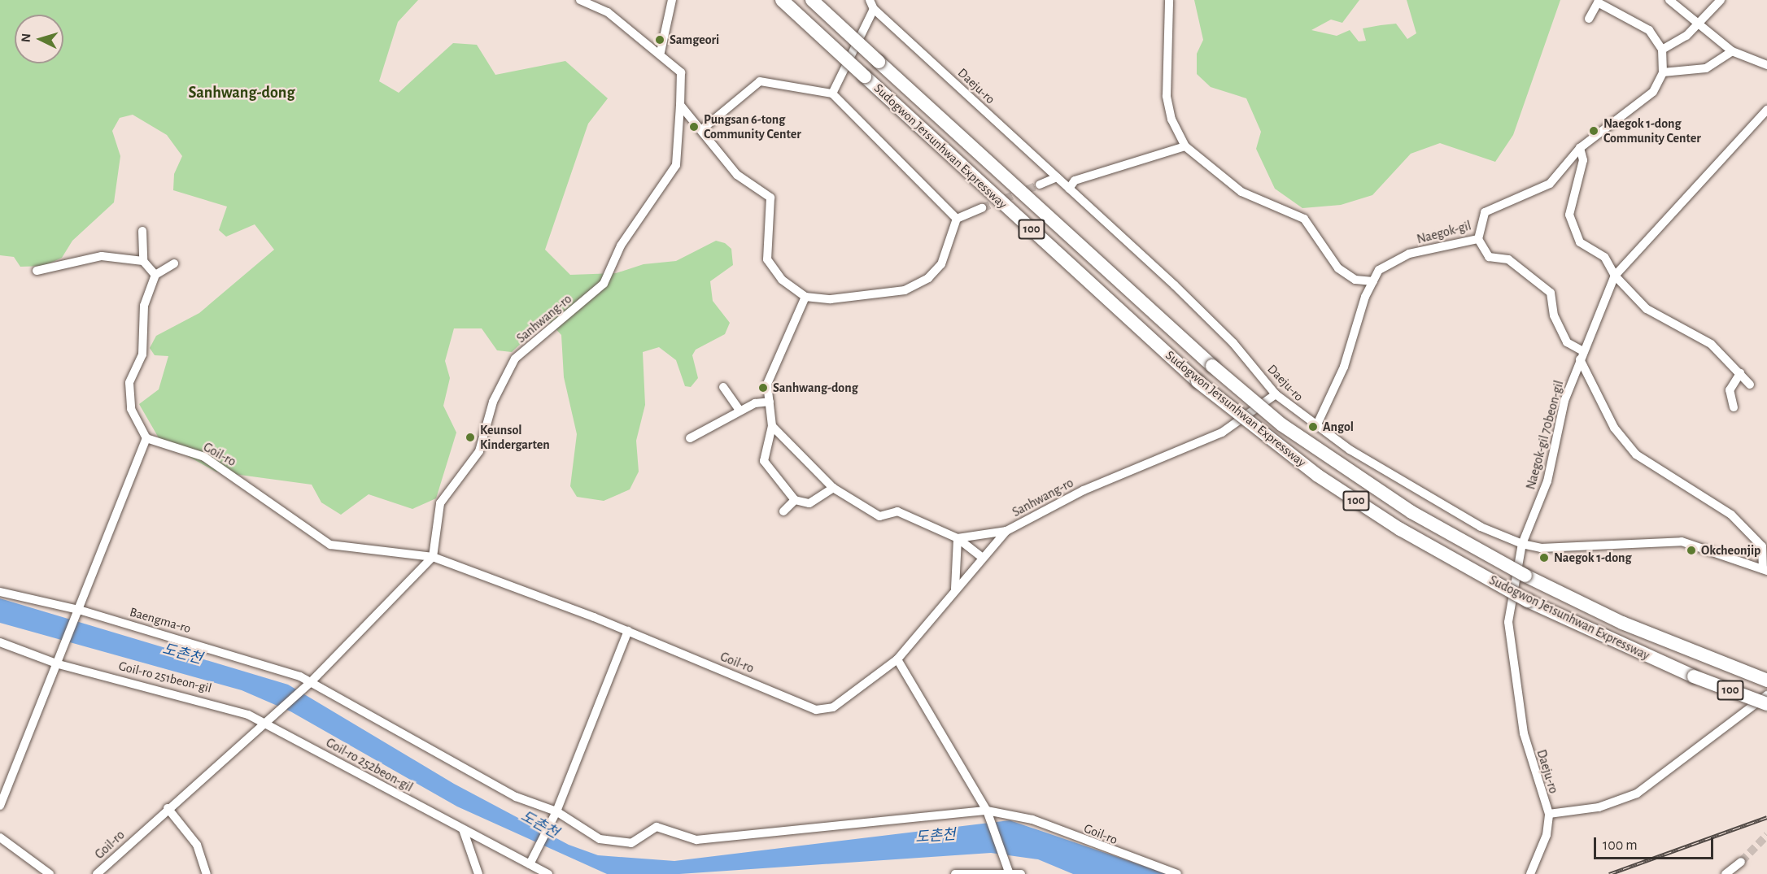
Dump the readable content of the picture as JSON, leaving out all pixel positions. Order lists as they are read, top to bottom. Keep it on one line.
{"streets":{"highway":["Sudogwon Je1sunhwan Expressway","100"],"street":["Daeju-ro","Naegok-gil","Sanhwang-ro","Naegok-gil 70beon-gil","Goil-ro","Baengma-ro","Goil-ro 251beon-gil","Goil-ro 252beon-gil"]},"crossings":[["Daeju-ro","Naegok-gil"],["Daeju-ro","Sanhwang-ro"],["Daeju-ro","Naegok-gil 70beon-gil"],["Sanhwang-ro","Goil-ro"],["Goil-ro","Baengma-ro"],["Goil-ro","Goil-ro 251beon-gil"],["Goil-ro","Goil-ro 252beon-gil"],["Goil-ro 251beon-gil","Goil-ro 252beon-gil"]],"districts":["Sanhwang-dong"],"water":["도촌천"],"places":["Samgeori","Pungsan 6-tong Community Center","Naegok 1-dong Community Center","Sanhwang-dong","Angol","Keunsol Kindergarten","Okcheonjip","Naegok 1-dong"],"scale_bar":"100 m","north":"left"}
